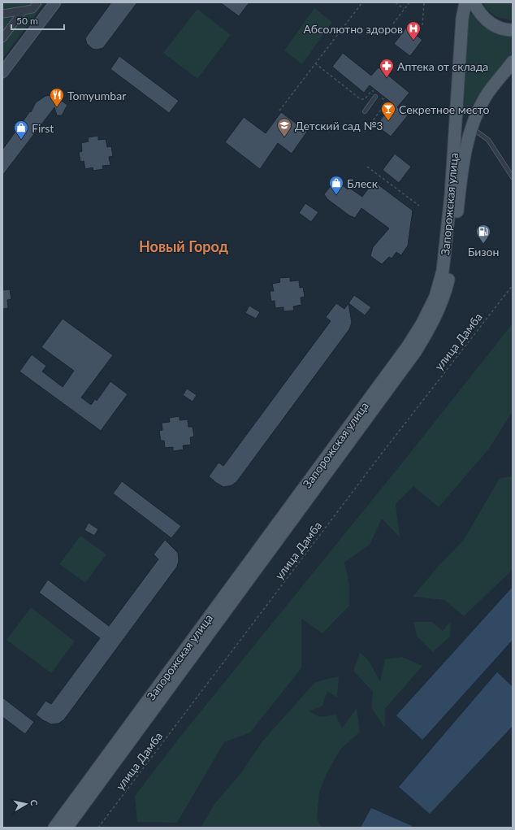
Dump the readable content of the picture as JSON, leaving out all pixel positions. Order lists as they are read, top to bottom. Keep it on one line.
{"streets":{"main road":["Запорожская улица"],"path":["улица Дамба"]},"districts":["Новый Город"],"places":{"hospital":["Абсолютно здоров"],"pharmacy":["Аптека от склада"],"restaurant":["Tomyumbar"],"bar":["Секретное место"],"school or university":["Детский сад №3"],"shop":["First","Блеск"],"fuel station":["Бизон"]},"scale_bar":"50 m","north":"right"}
